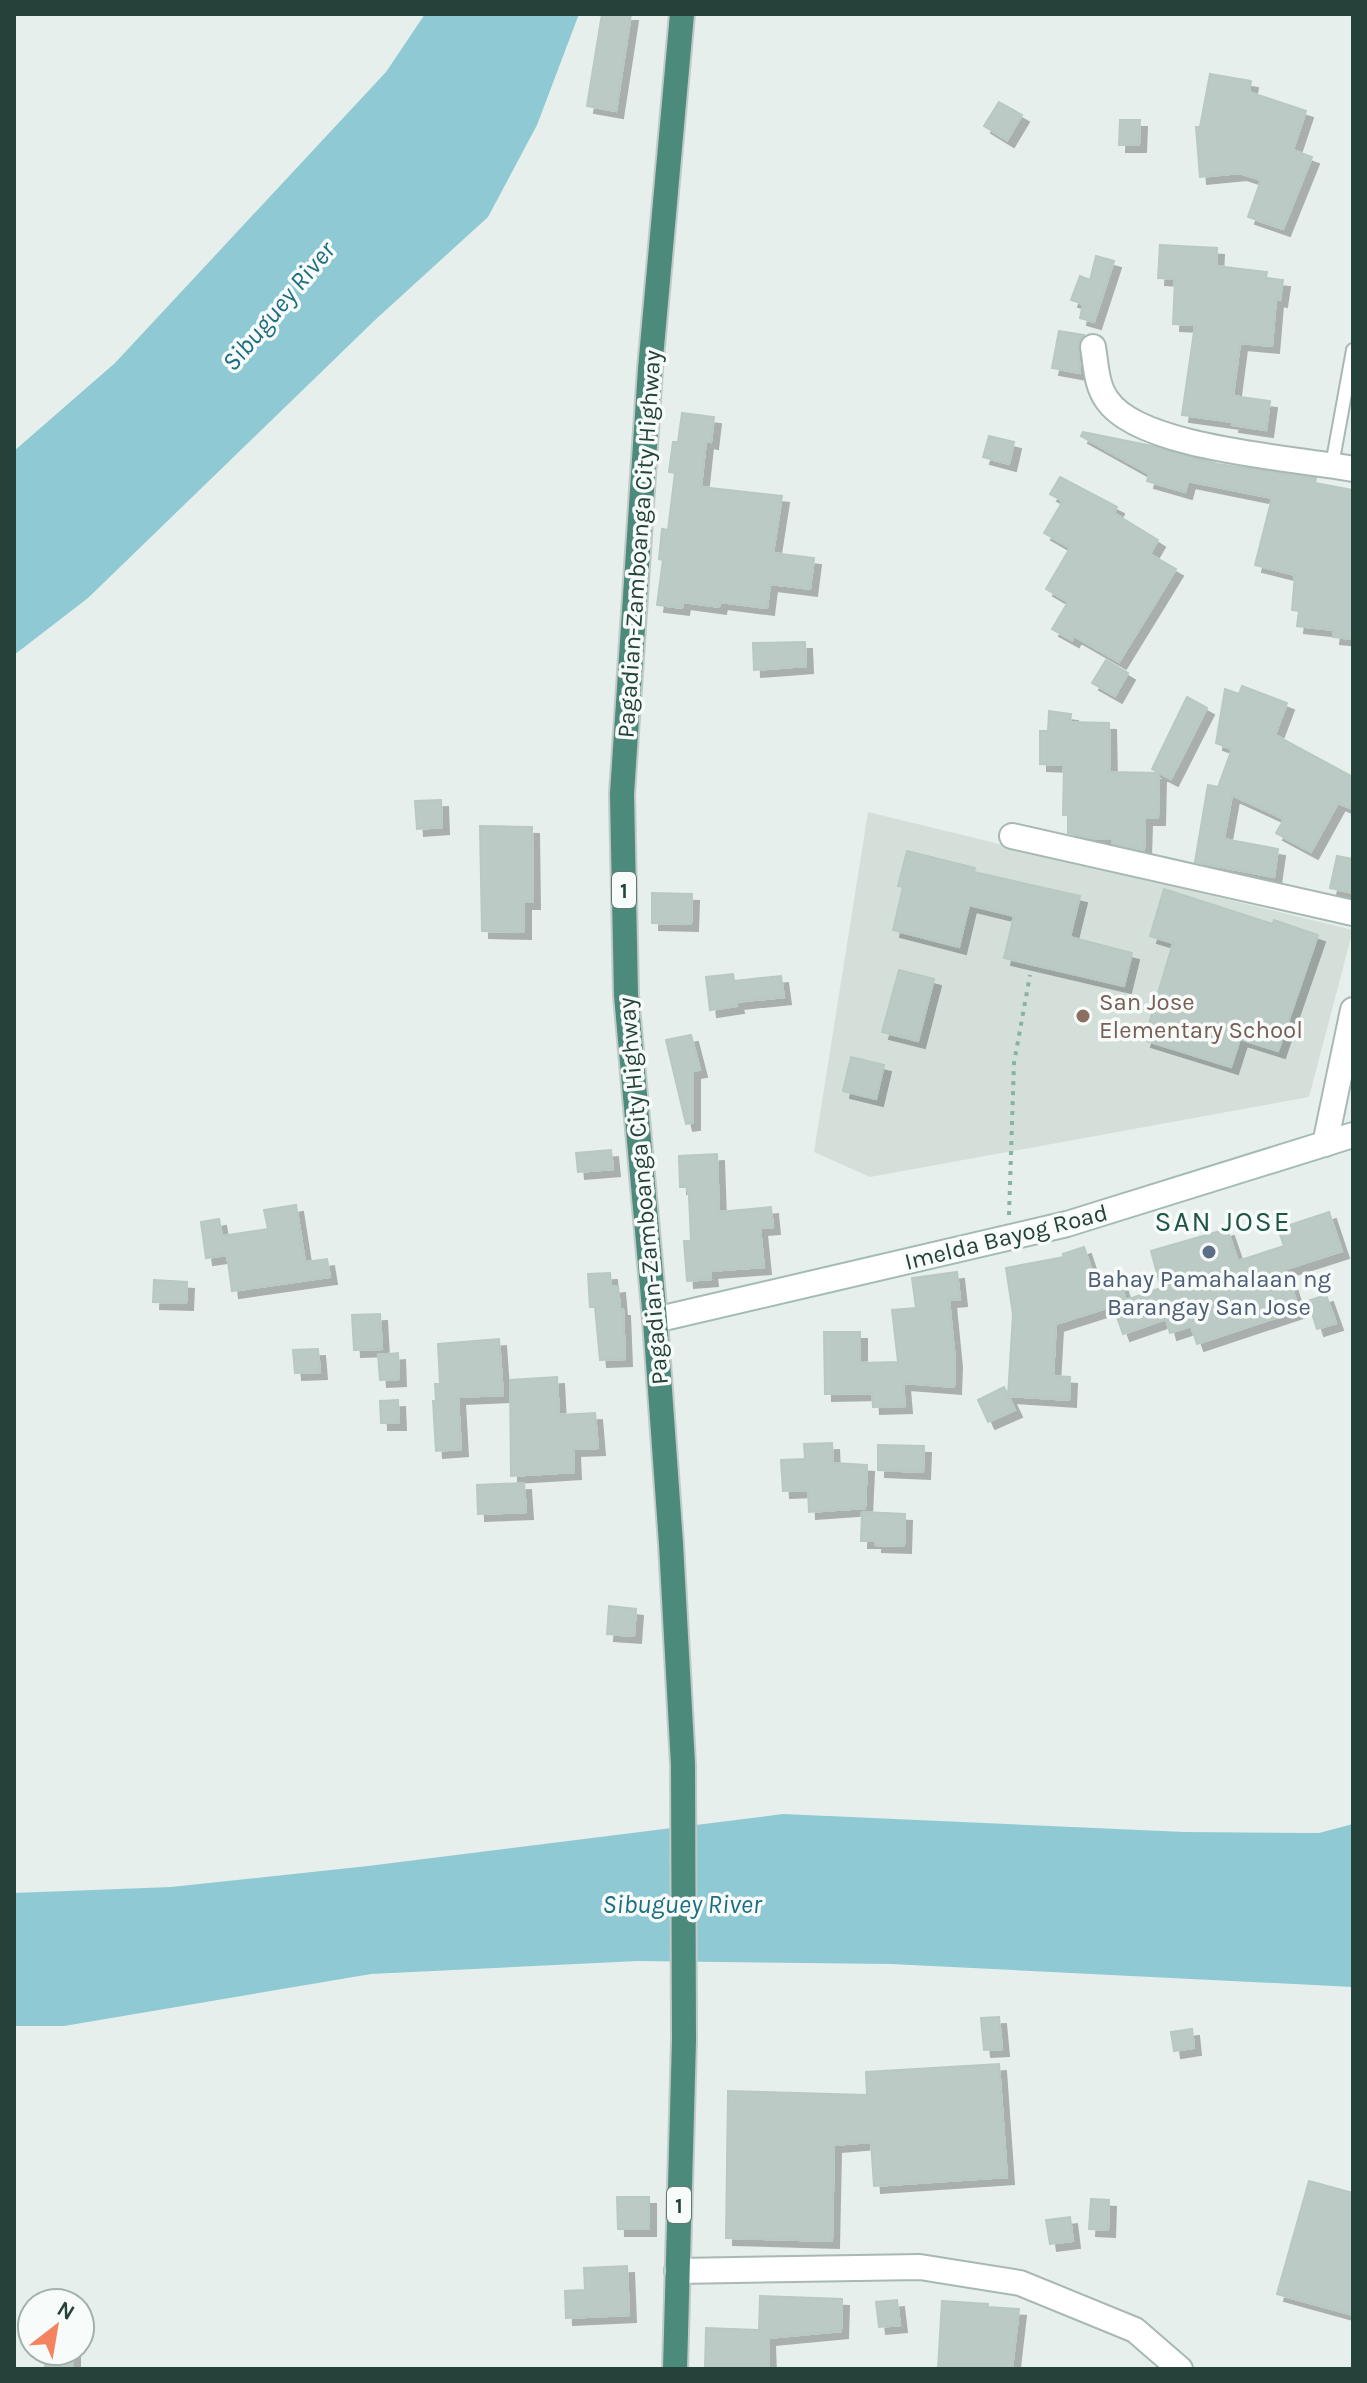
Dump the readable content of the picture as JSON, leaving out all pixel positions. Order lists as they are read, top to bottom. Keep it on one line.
{"streets":{"highway":["Pagadian-Zamboanga City Highway","1"],"street":["Imelda Bayog Road"]},"crossings":[["Pagadian-Zamboanga City Highway","Imelda Bayog Road"]],"districts":["SAN JOSE"],"water":["Sibuguey River"],"places":["San Jose Elementary School","Bahay Pamahalaan ng Barangay San Jose"],"north":"top right"}
